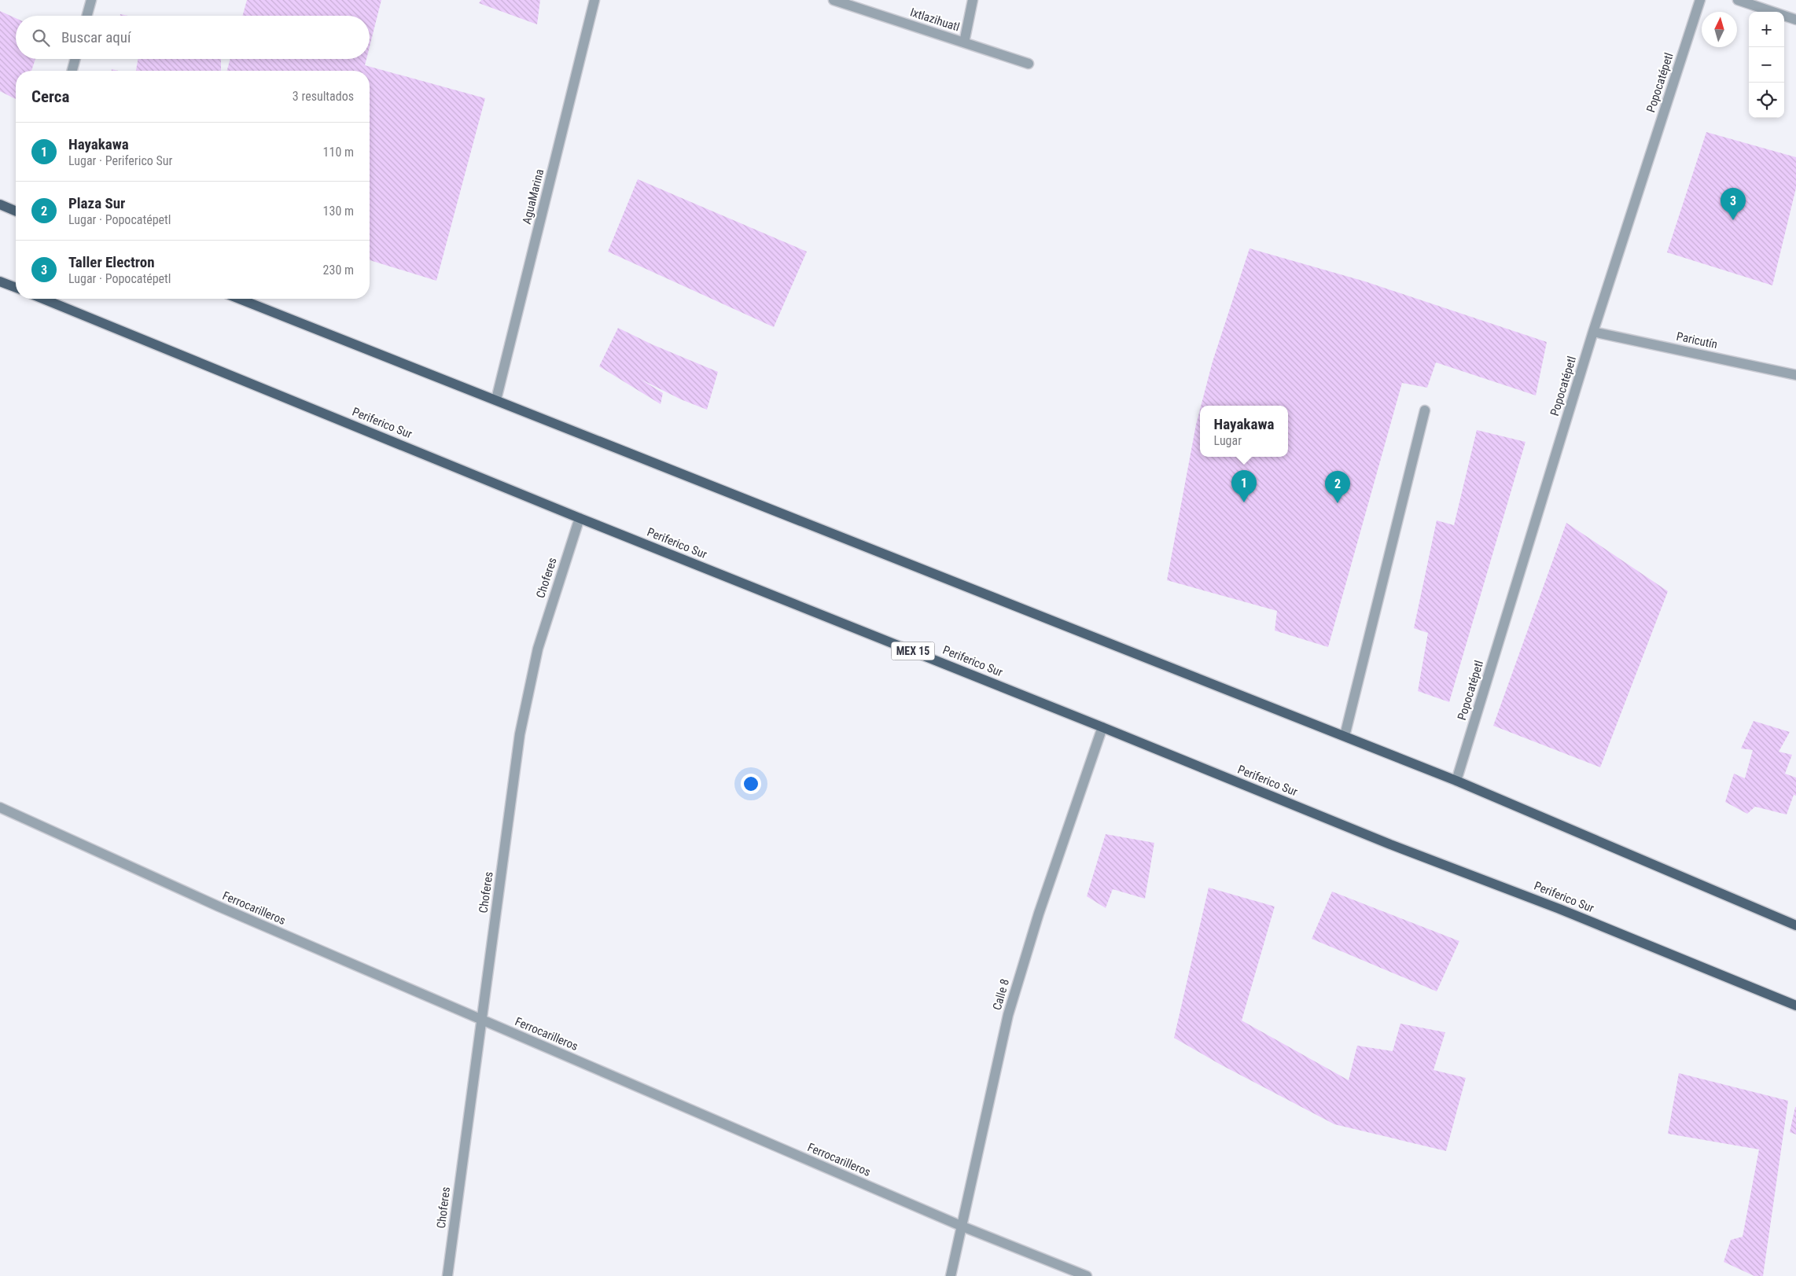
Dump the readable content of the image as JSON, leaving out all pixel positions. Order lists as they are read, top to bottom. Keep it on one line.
{"streets":{"main road":["Periferico Sur","MEX 15"],"street":["Ixtlazihuatl","Popocatépetl","AguaMarina","Paricutín","Choferes","Ferrocarilleros","Calle 8"]},"crossings":[["Popocatépetl","Paricutín"],["Periferico Sur","Choferes"],["Periferico Sur","Calle 8"],["Choferes","Ferrocarilleros"],["Ferrocarilleros","Calle 8"]],"north":"top","page":{"map_buttons":["+","−"],"search":"Buscar aquí","heading":["Cerca","3 resultados"],"list":[{"mark":"1","name":"Hayakawa","note":"Lugar · Periferico Sur","value":"110 m"},{"mark":"2","name":"Plaza Sur","note":"Lugar · Popocatépetl","value":"130 m"},{"mark":"3","name":"Taller Electron","note":"Lugar · Popocatépetl","value":"230 m"}],"pins":["3","1","2"],"popup":["Hayakawa","Lugar"]}}
